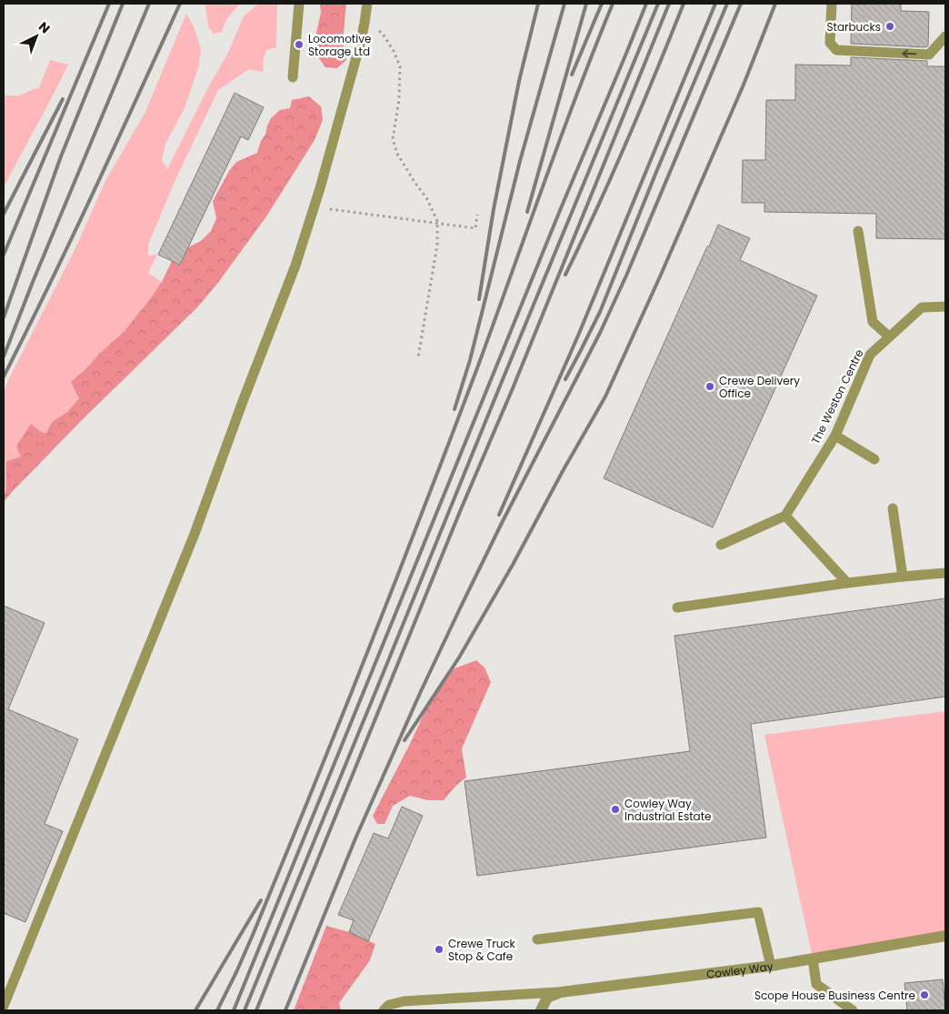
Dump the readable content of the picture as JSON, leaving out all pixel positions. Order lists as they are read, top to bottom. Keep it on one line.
{"streets":{"street":["Cowley Way"],"lane":["The Weston Centre"]},"places":["Starbucks","Locomotive Storage Ltd","Crewe Delivery Office","Cowley Way Industrial Estate","Crewe Truck Stop & Cafe","Scope House Business Centre"],"north":"top right"}
